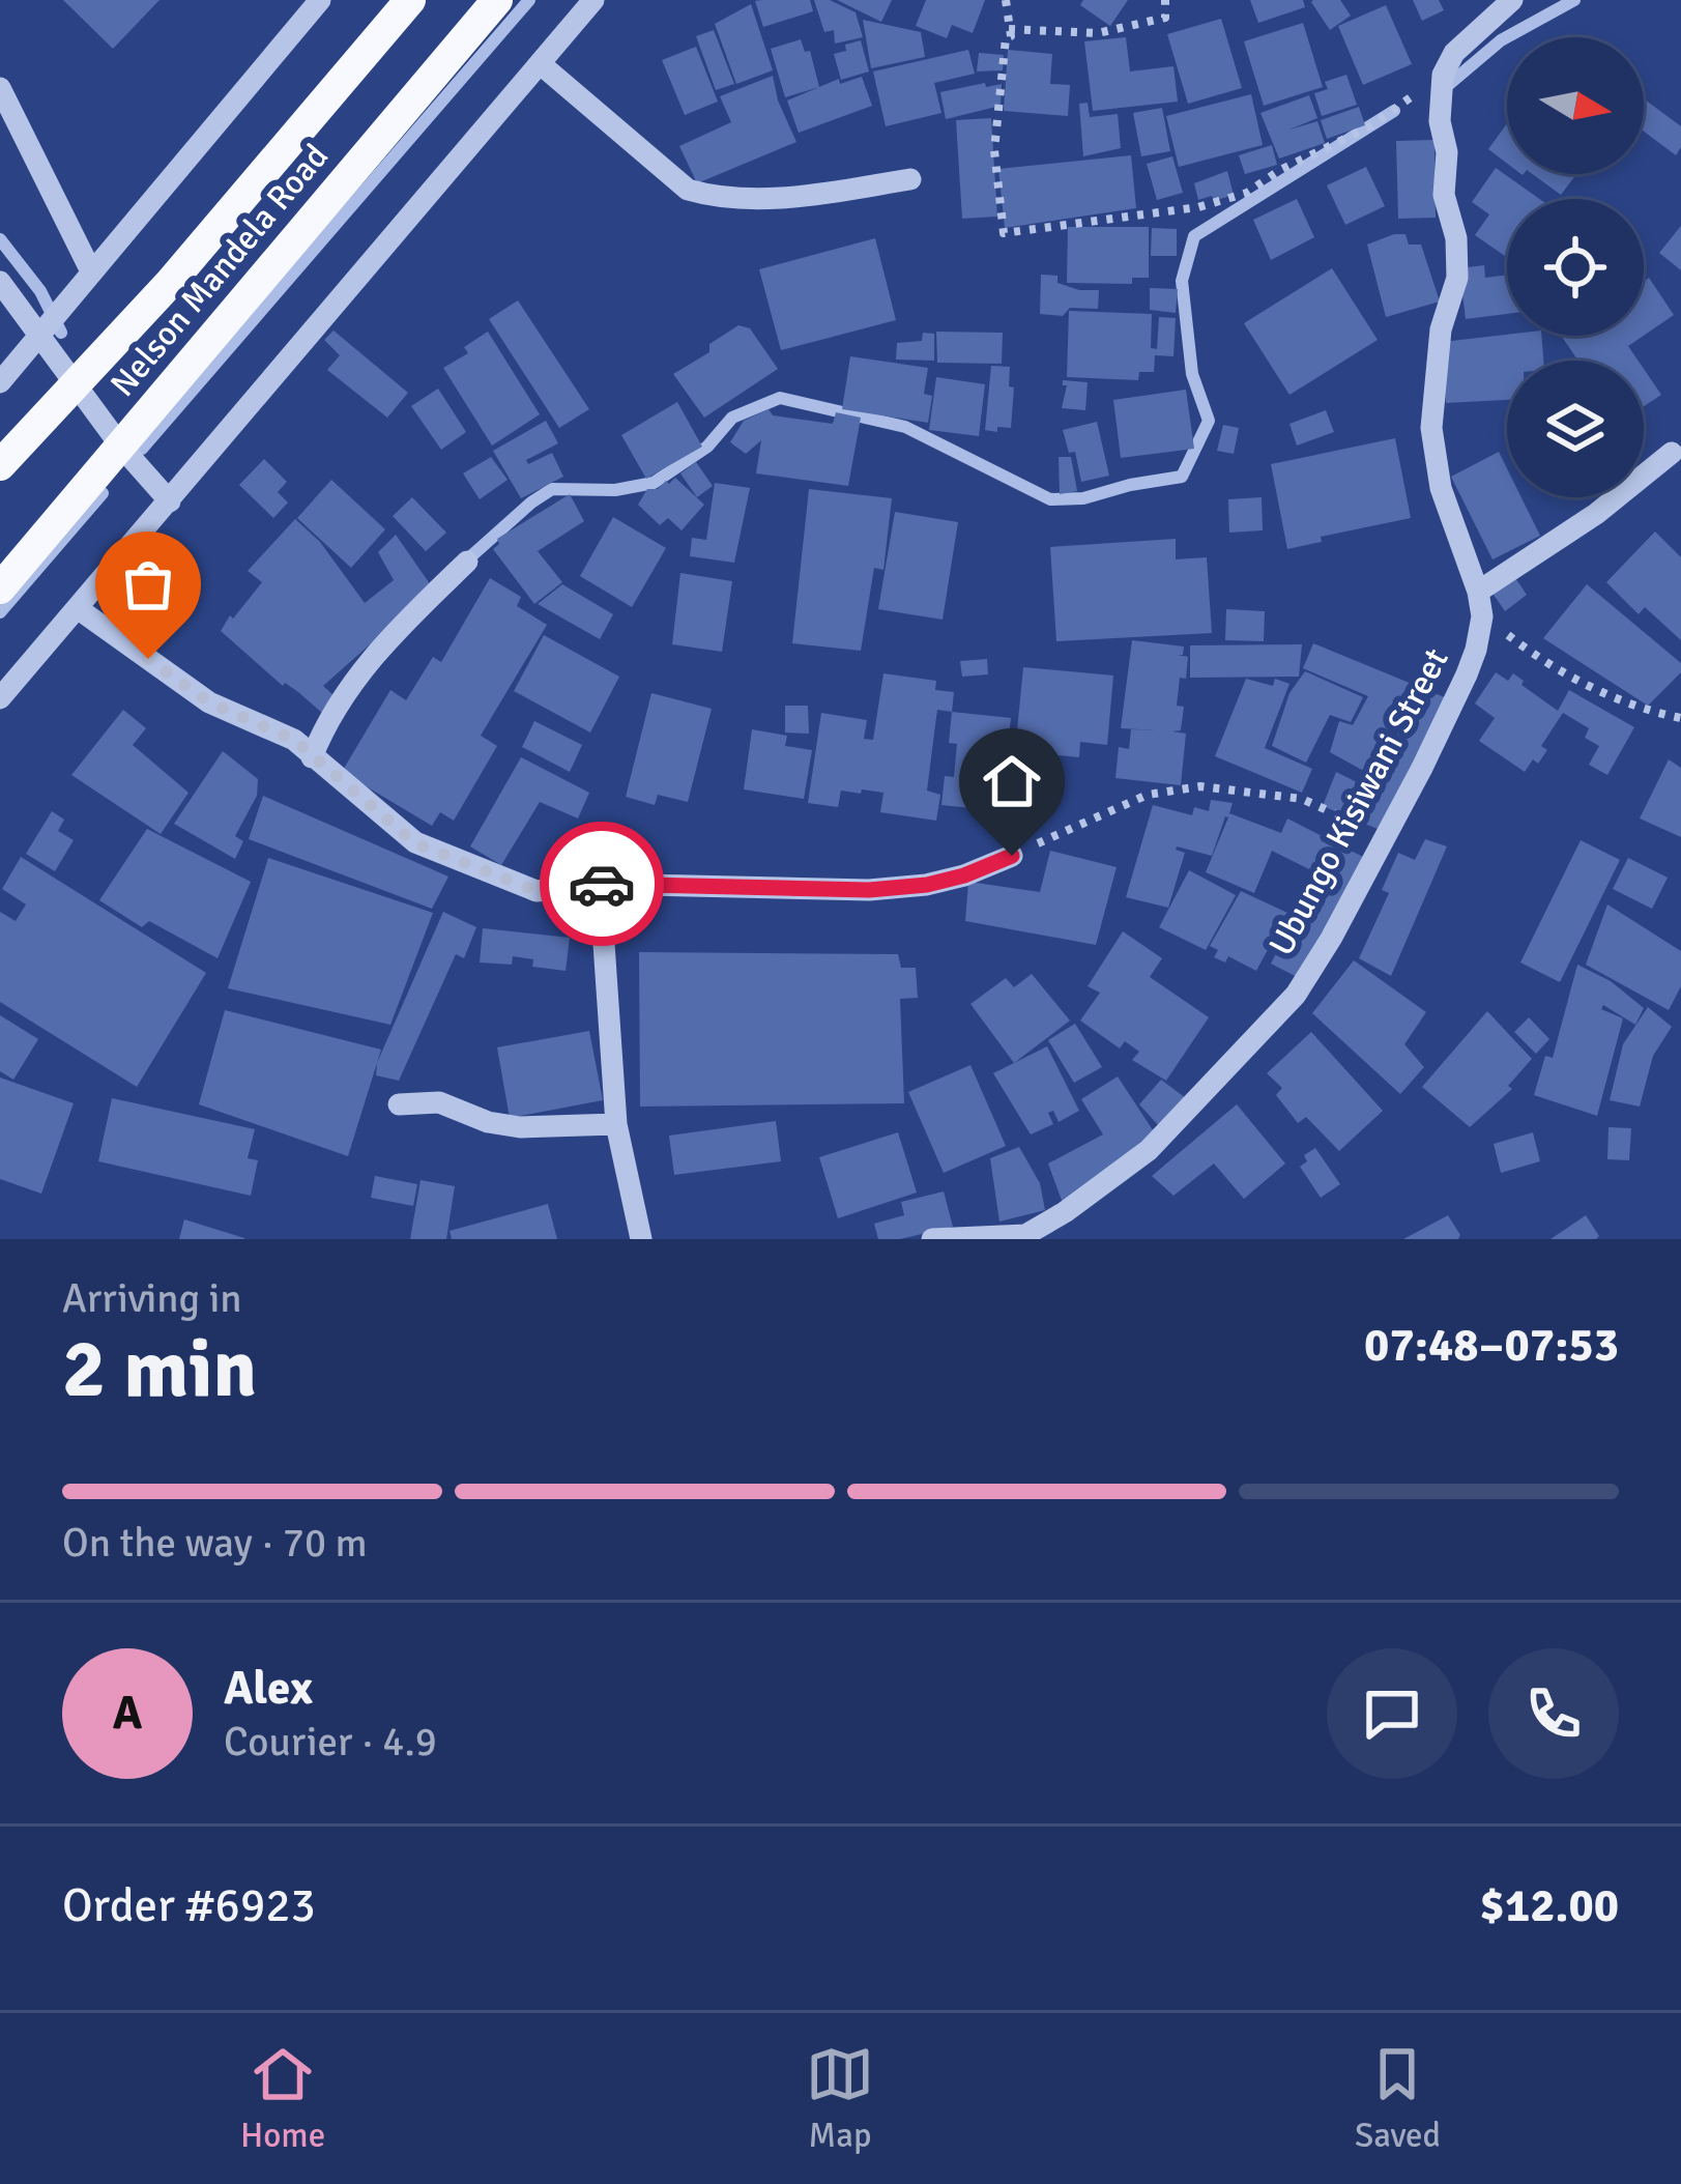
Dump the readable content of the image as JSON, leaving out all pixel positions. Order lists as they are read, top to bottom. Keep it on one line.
{"streets":{"main road":["Nelson Mandela Road"],"street":["Ubungo Kisiwani Street"]},"north":"right","page":{"heading":["2 min","Arriving in","07:48–07:53"],"panel":["Alex","Courier · 4.9","Order #6923","$12.00"],"bar":"On the way · 70 m","round":"A","tabs":["Home","Map","Saved"]}}
